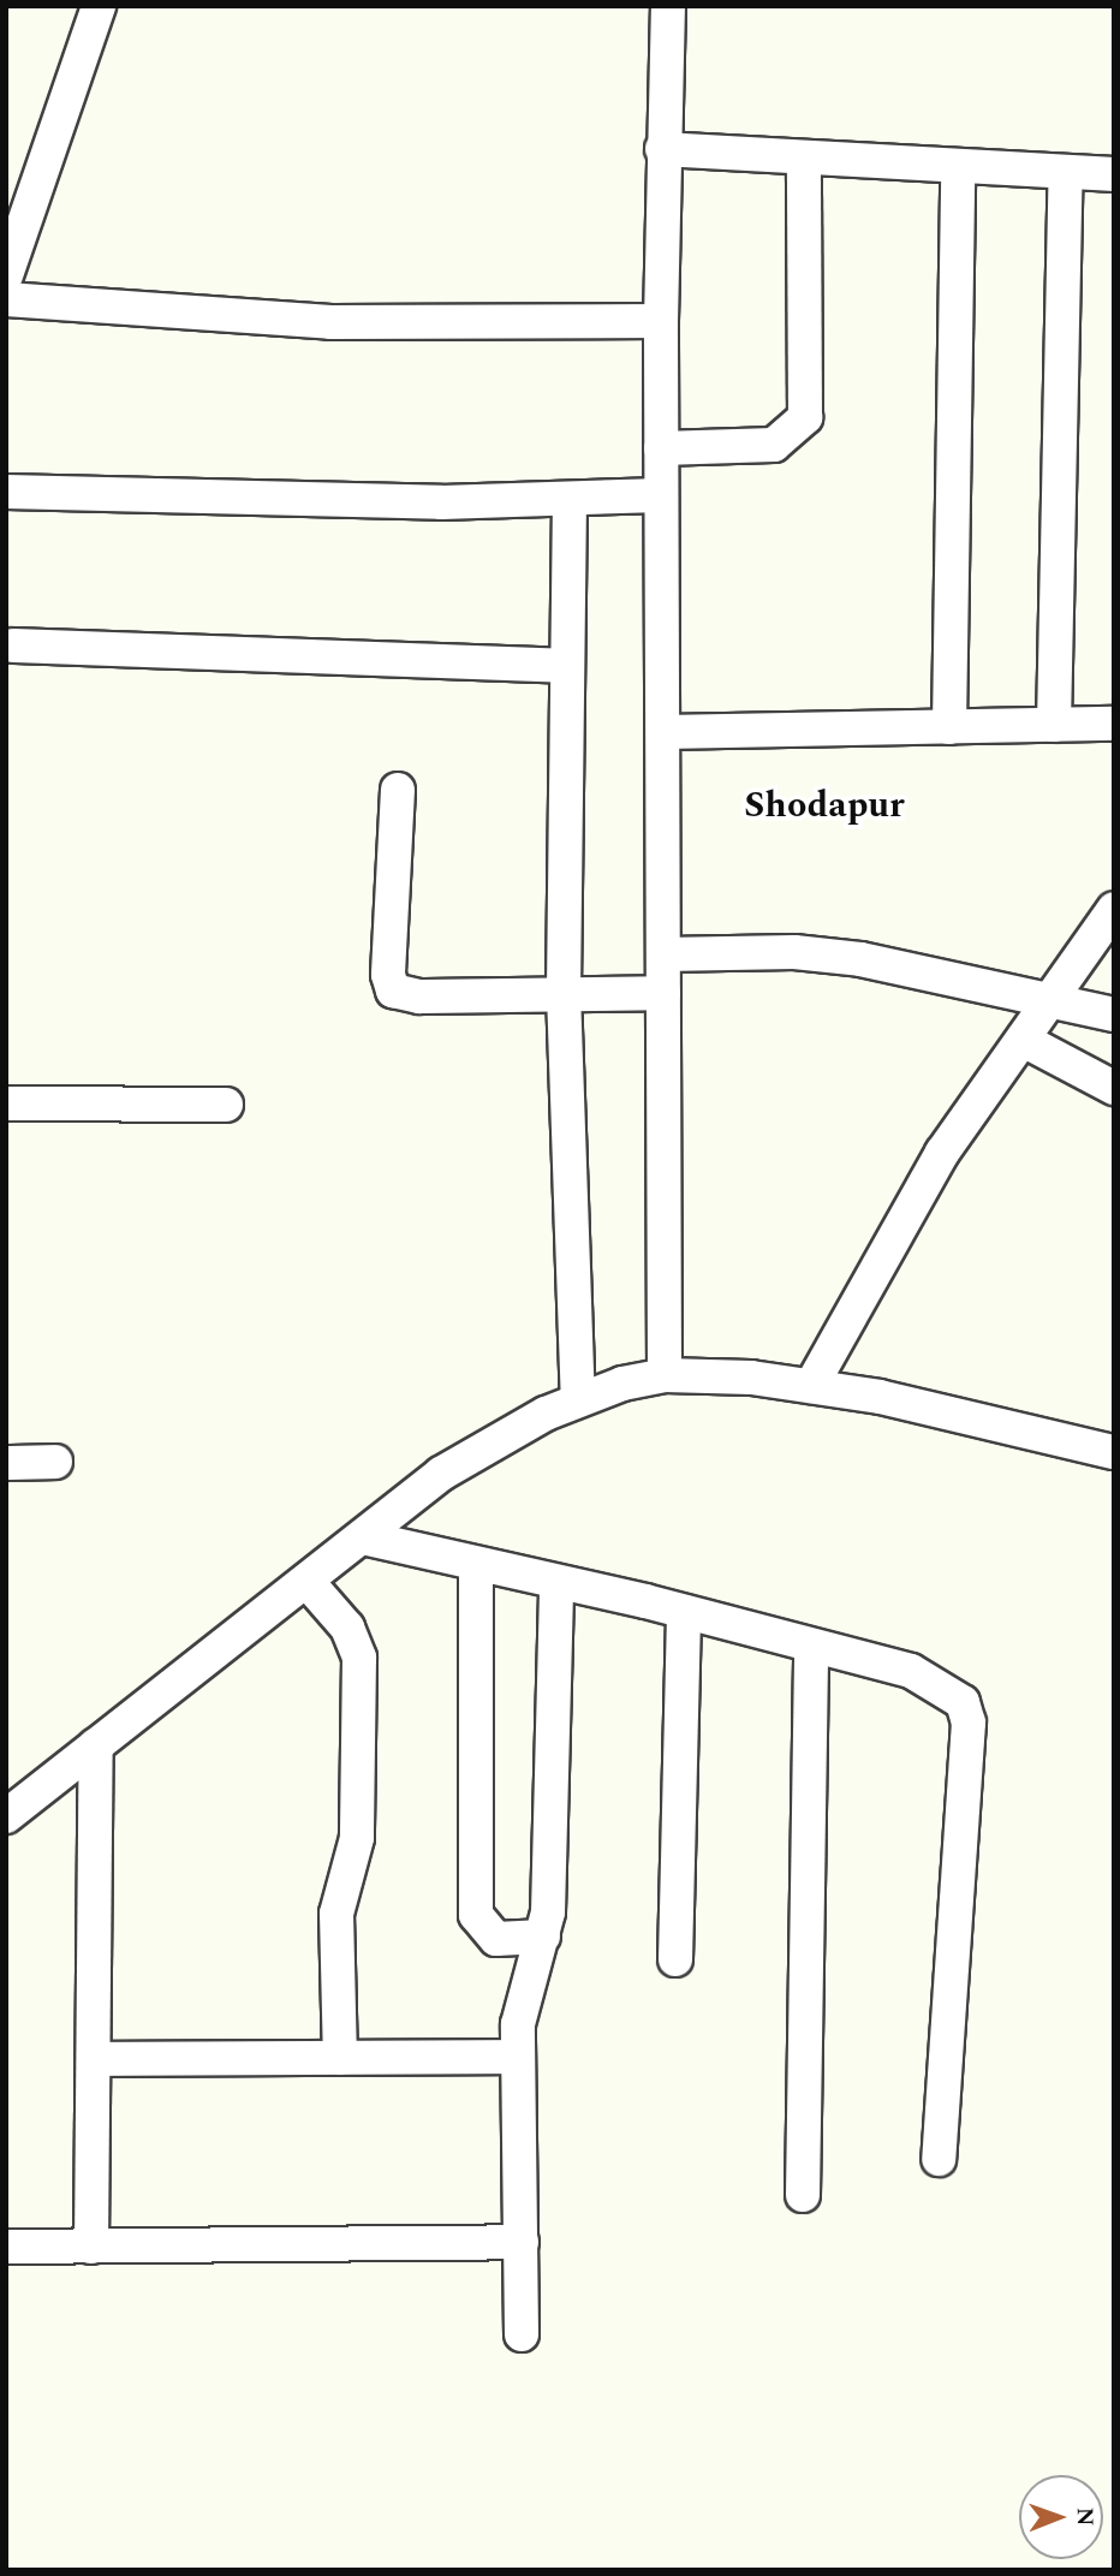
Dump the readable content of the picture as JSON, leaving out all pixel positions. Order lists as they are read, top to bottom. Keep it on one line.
{"districts":["Shodapur"],"north":"right"}
